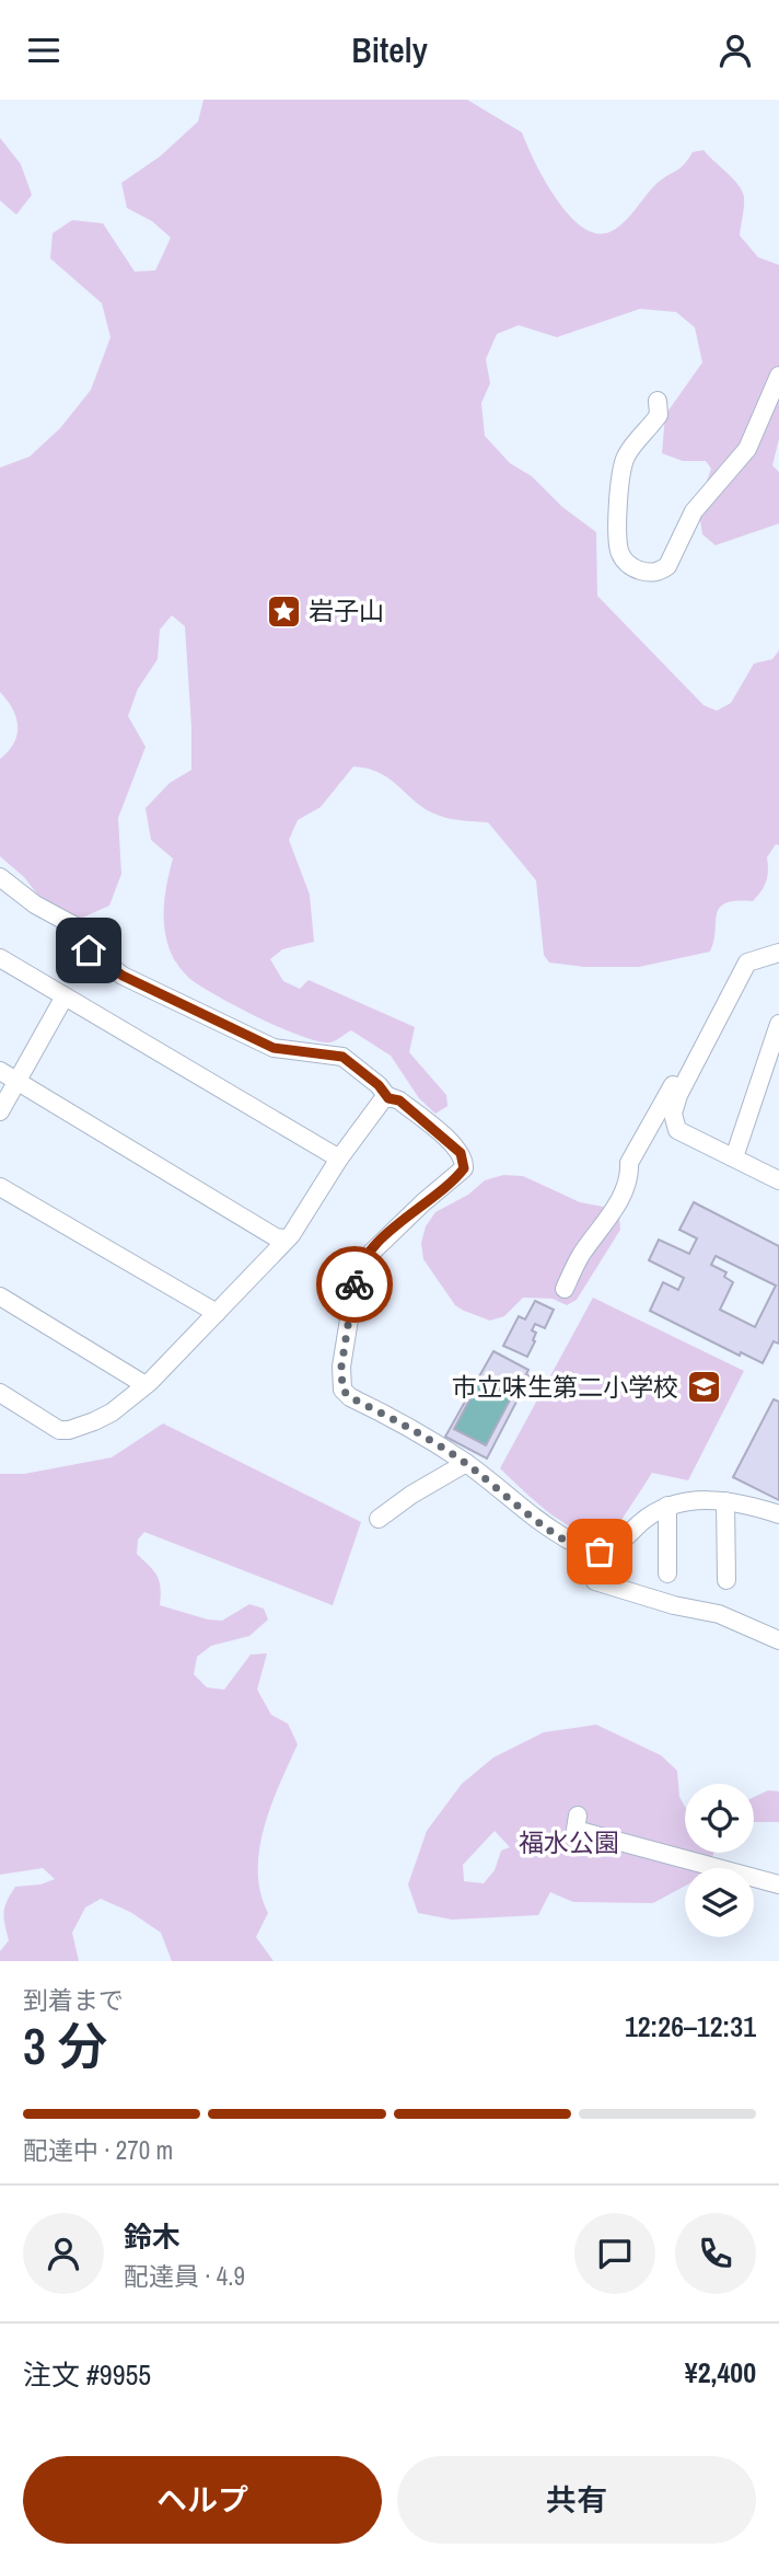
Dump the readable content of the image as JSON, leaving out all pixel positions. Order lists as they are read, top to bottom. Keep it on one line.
{"parks":["福水公園"],"places":{"place":["岩子山"],"school or university":["市立味生第二小学校"]},"page":{"header":"Bitely","heading":["3 分","到着まで","12:26–12:31"],"panel":["鈴木","配達員 · 4.9","注文 #9955","¥2,400"],"bar":"配達中 · 270 m","buttons":["ヘルプ","共有"]}}
